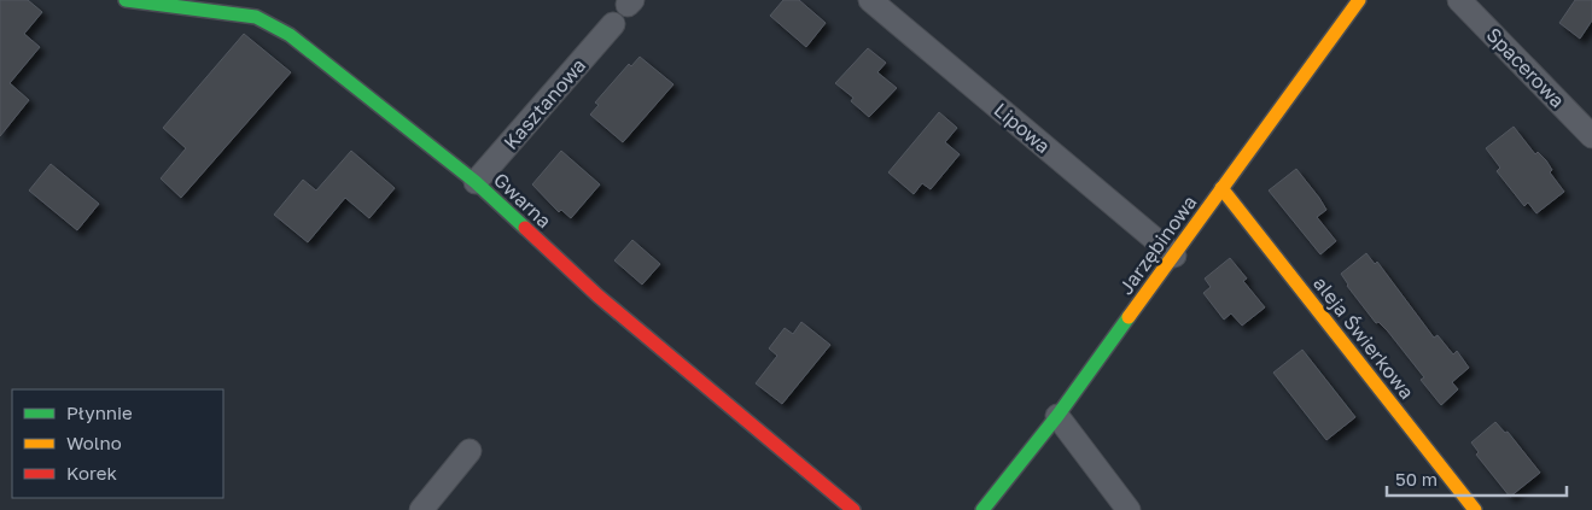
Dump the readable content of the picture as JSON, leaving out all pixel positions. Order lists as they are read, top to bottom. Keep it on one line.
{"streets":{"street":["Spacerowa","Kasztanowa","Lipowa","Gwarna","Jarzębinowa","aleja Świerkowa"]},"crossings":[["Kasztanowa","Gwarna"],["Lipowa","Jarzębinowa"],["Jarzębinowa","aleja Świerkowa"]],"legend":["Płynnie","Wolno","Korek"],"scale_bar":"50 m"}
